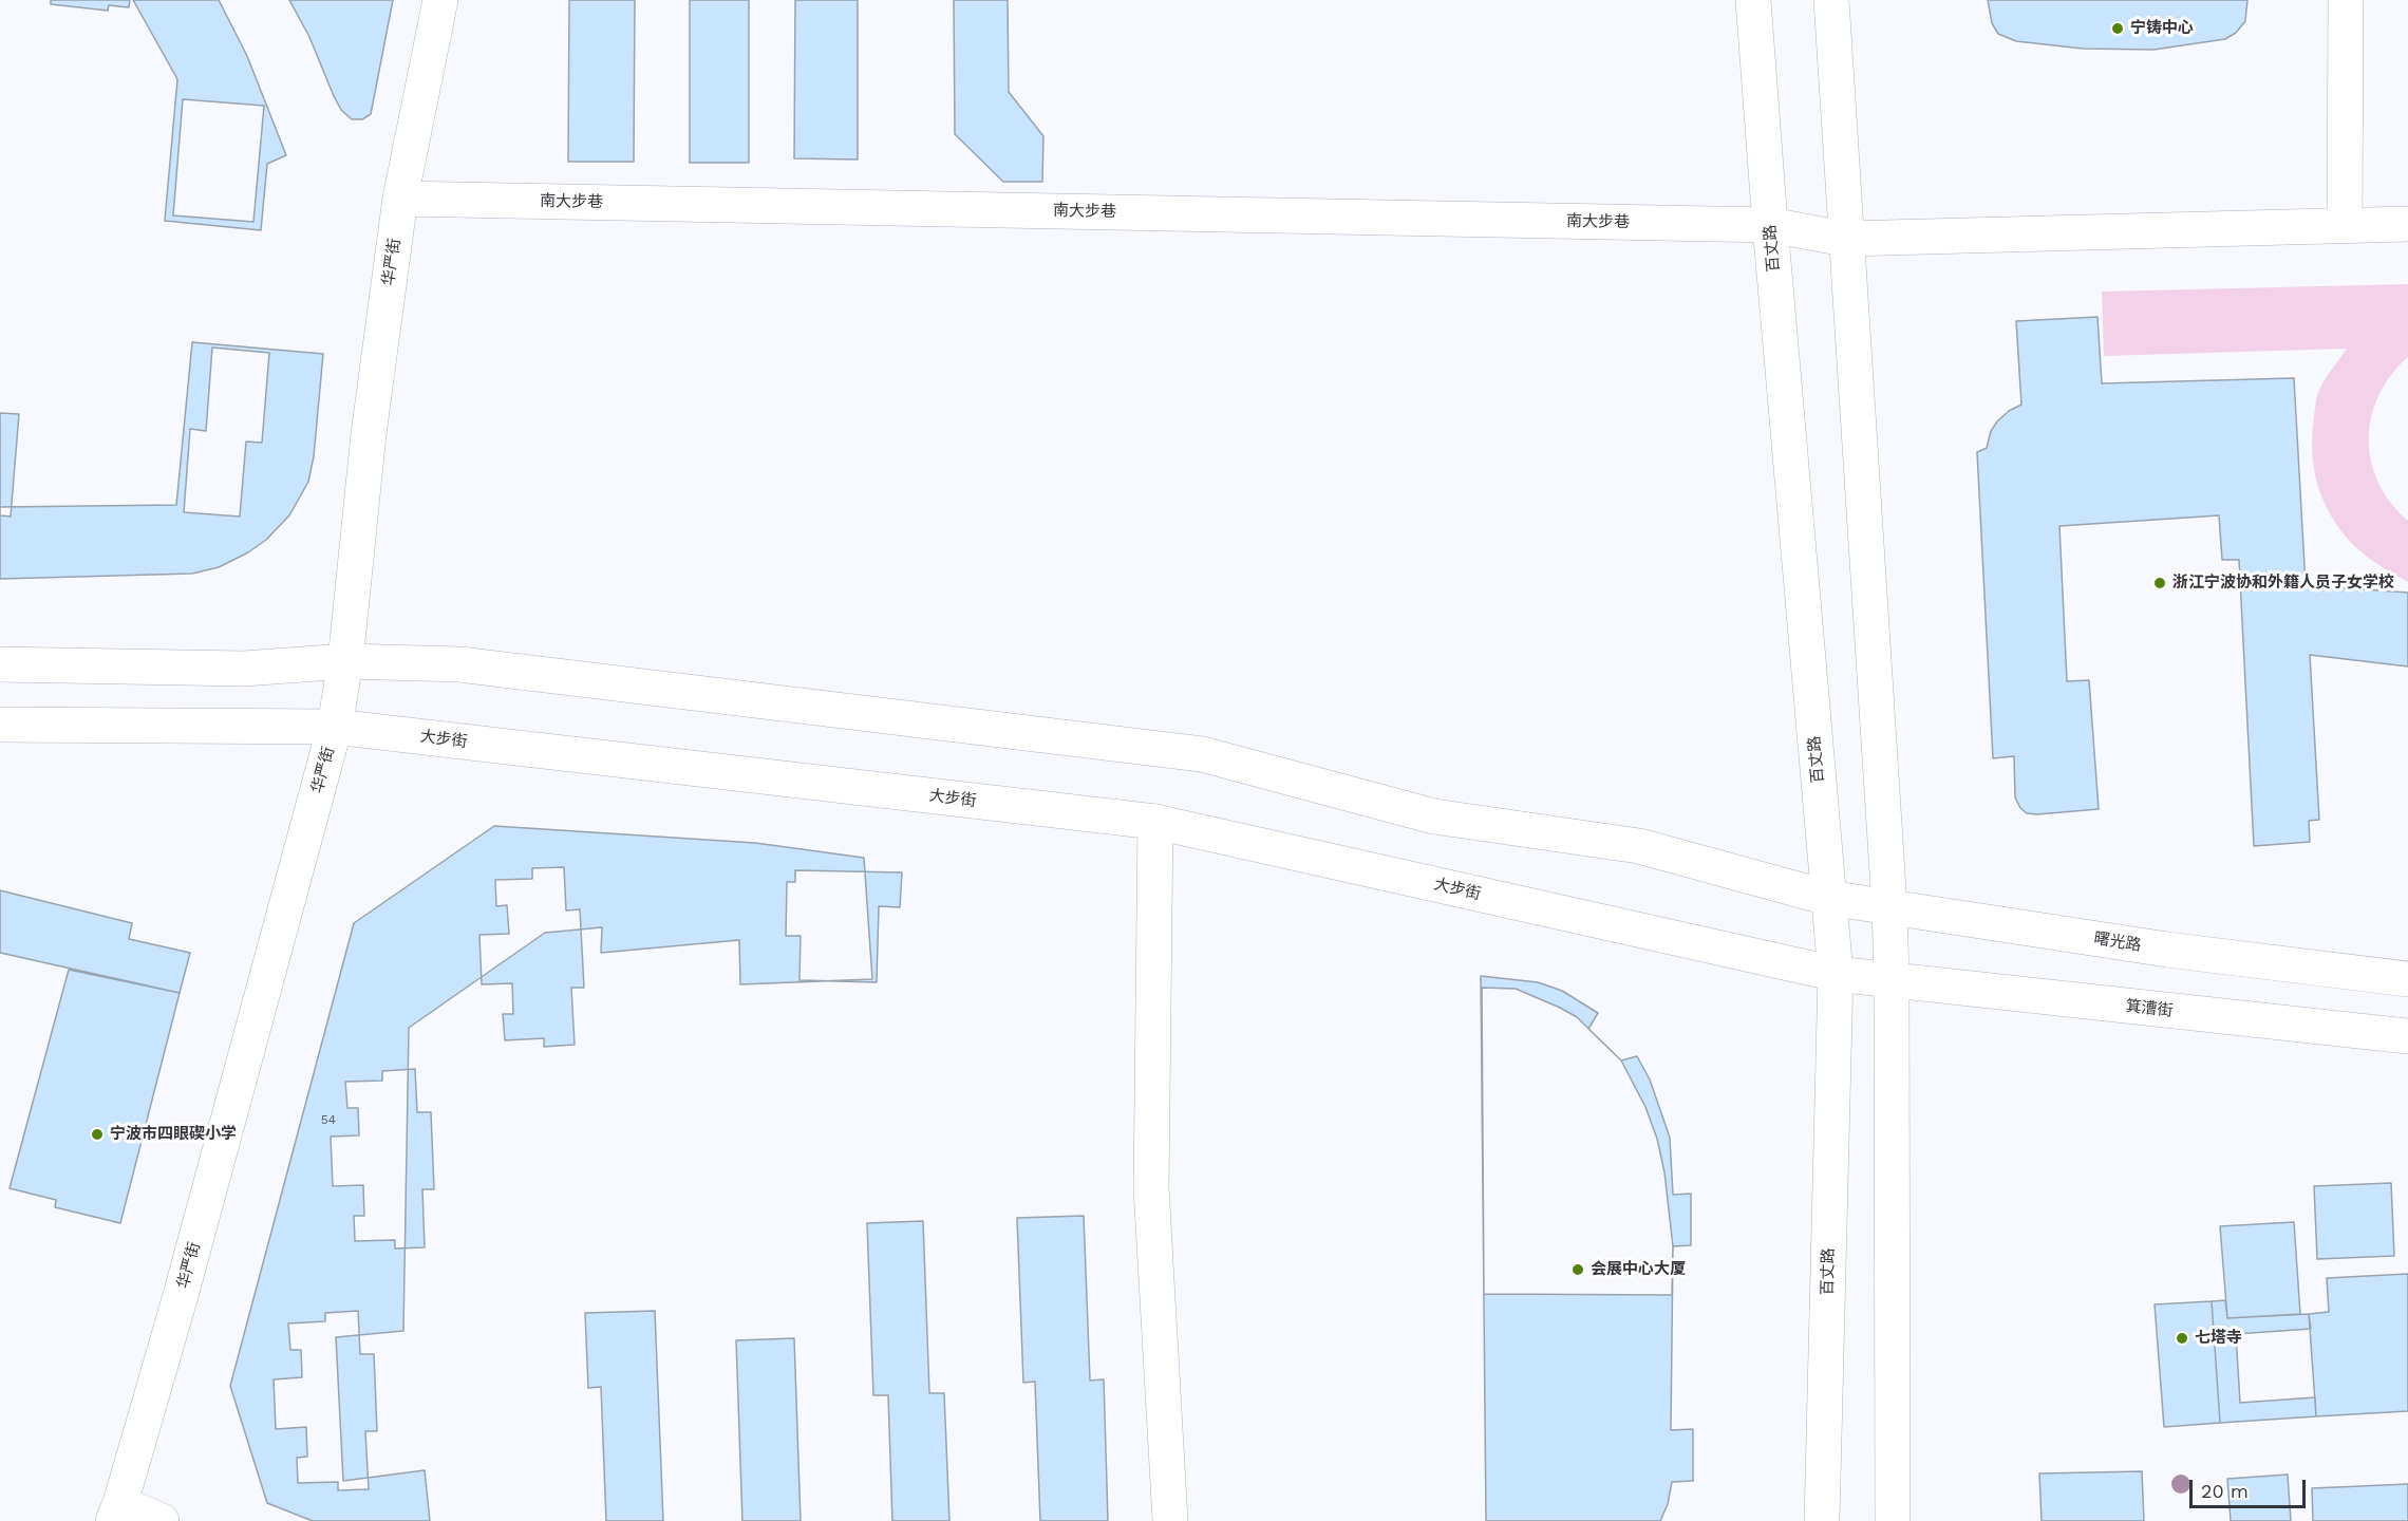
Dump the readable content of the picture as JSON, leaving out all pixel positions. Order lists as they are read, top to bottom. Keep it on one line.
{"streets":{"main road":["南大步巷","百丈路","华严街","大步街","曙光路","箕漕街"]},"crossings":[["南大步巷","百丈路"],["南大步巷","华严街"],["百丈路","大步街"],["百丈路","曙光路"],["华严街","大步街"],["大步街","箕漕街"]],"places":["宁铸中心","浙江宁波协和外籍人员子女学校","宁波市四眼碶小学","会展中心大厦","七塔寺"],"house_numbers":["54"],"scale_bar":"20 m"}
